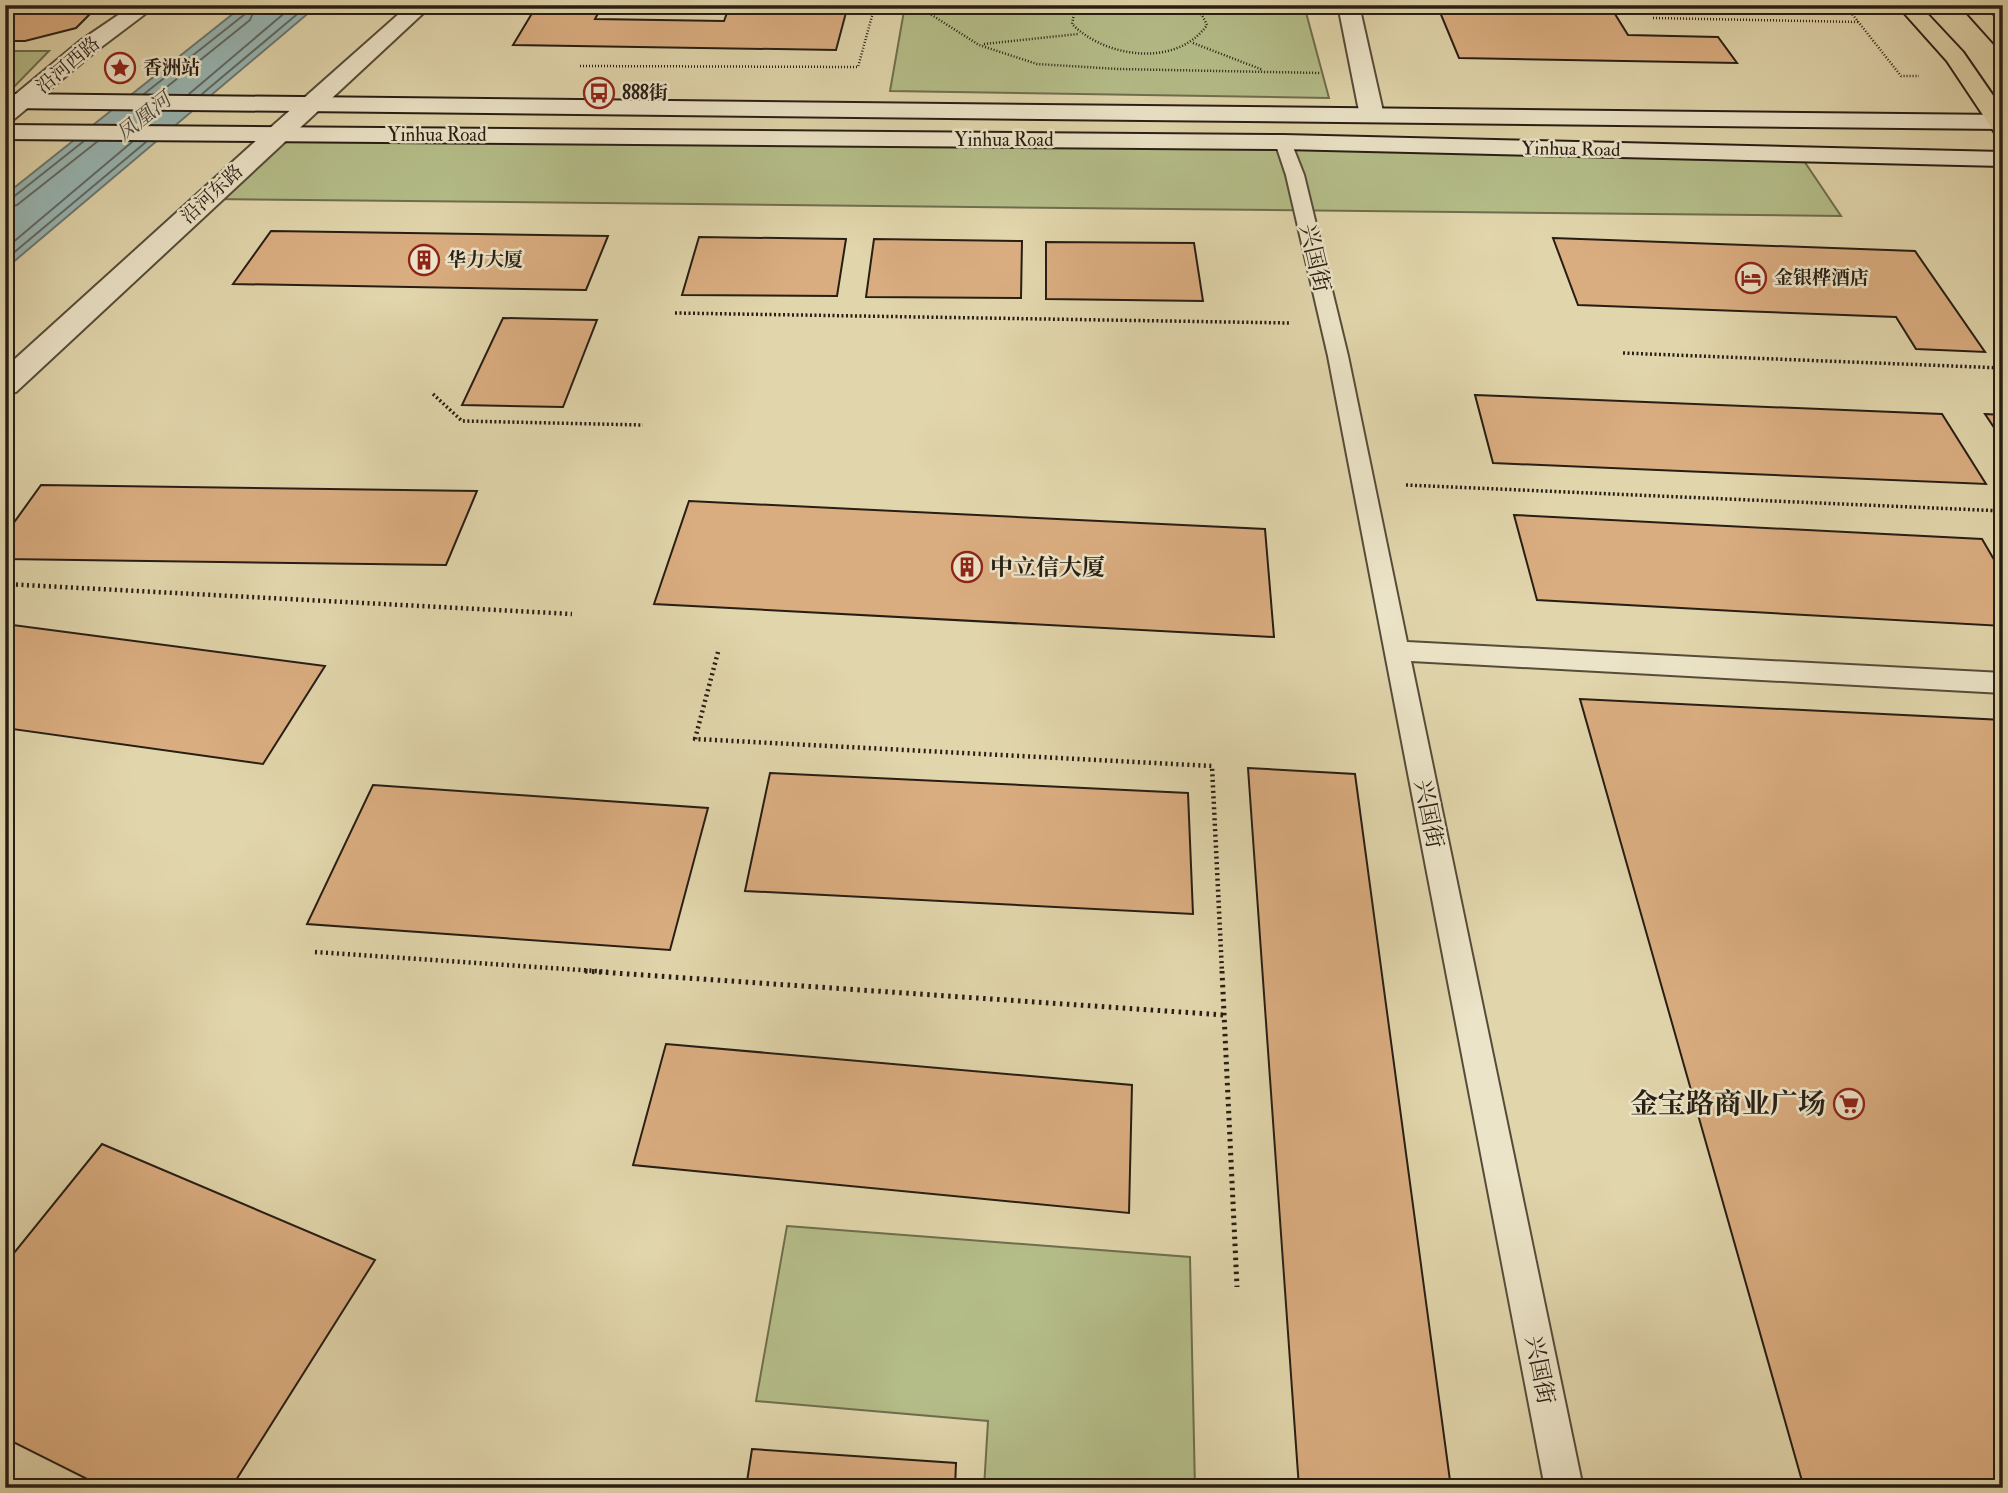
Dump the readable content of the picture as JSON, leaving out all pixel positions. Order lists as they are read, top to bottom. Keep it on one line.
{"streets":{"main road":["沿河西路","Yinhua Road","沿河东路"],"lane":["兴国街"]},"crossings":[["沿河西路","Yinhua Road"],["Yinhua Road","沿河东路"],["Yinhua Road","兴国街"]],"water":["凤凰河"],"places":{"place":["香洲站"],"bus stop":["888街"],"building":["华力大厦","中立信大厦"],"hotel":["金银桦酒店"],"supermarket":["金宝路商业广场"]}}
